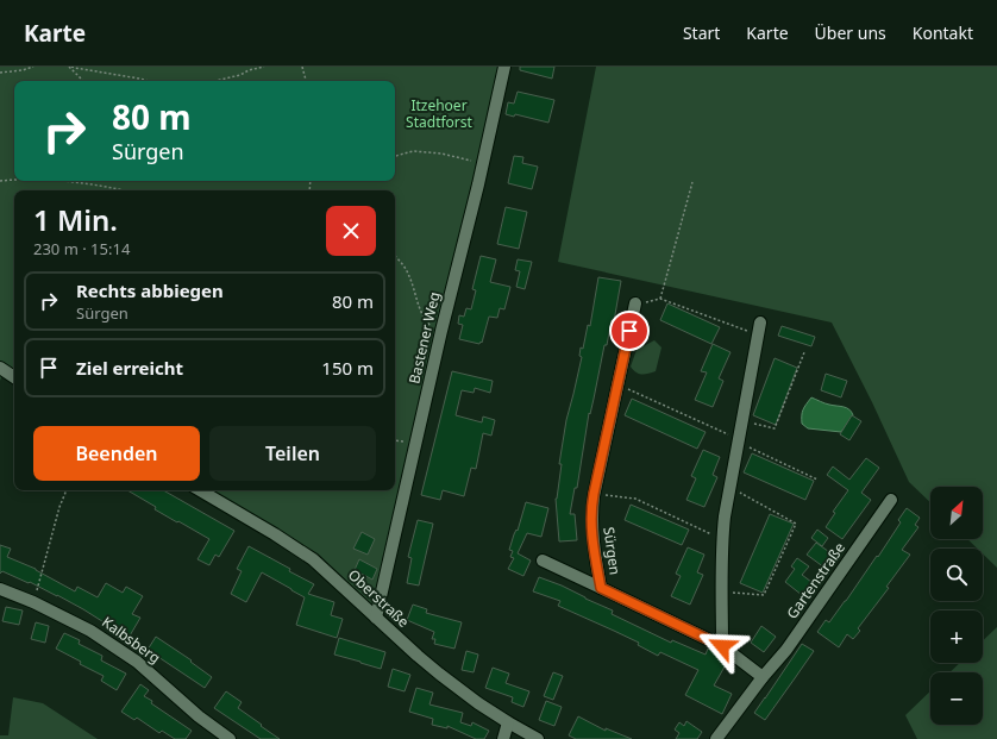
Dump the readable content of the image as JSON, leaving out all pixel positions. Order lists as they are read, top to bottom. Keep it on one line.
{"streets":{"street":["Bastener Weg","Sürgen","Gartenstraße","Oberstraße","Kalbsberg"]},"crossings":[["Bastener Weg","Oberstraße"],["Sürgen","Gartenstraße"]],"parks":["Itzehoer Stadtforst"],"north":"top right","page":{"header":"Karte","nav":["Start","Karte","Über uns","Kontakt"],"turn":["80 m","Sürgen"],"heading":["1 Min.","230 m · 15:14"],"list":[{"name":"Rechts abbiegen","note":"Sürgen","value":"80 m"},{"name":"Ziel erreicht","value":"150 m"}],"buttons":["Beenden","Teilen"],"map_buttons":["+","−"]}}
